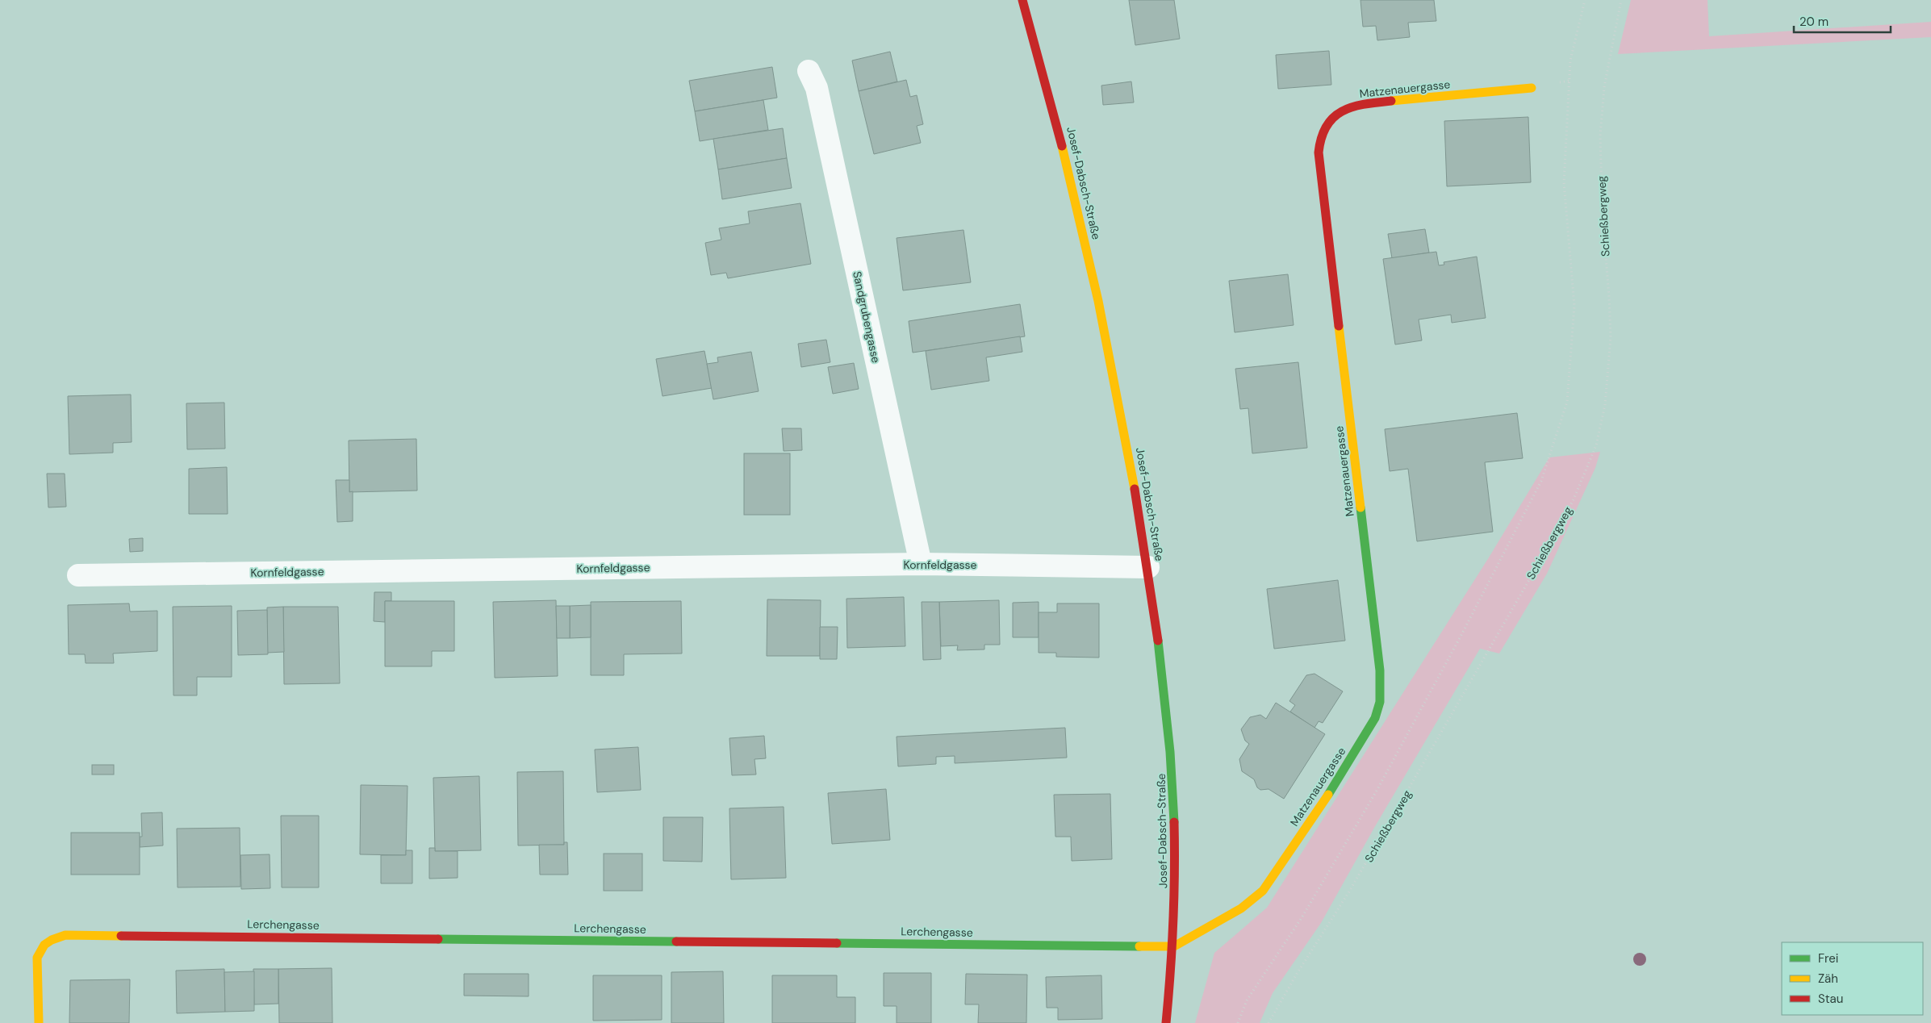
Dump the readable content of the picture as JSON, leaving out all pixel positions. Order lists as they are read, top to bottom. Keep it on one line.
{"streets":{"street":["Matzenauergasse","Josef-Dabsch-Straße","Sandgrubengasse","Kornfeldgasse","Lerchengasse"],"path":["Schießbergweg"]},"crossings":[["Matzenauergasse","Josef-Dabsch-Straße"],["Matzenauergasse","Lerchengasse"],["Josef-Dabsch-Straße","Kornfeldgasse"],["Josef-Dabsch-Straße","Lerchengasse"],["Sandgrubengasse","Kornfeldgasse"]],"legend":["Frei","Zäh","Stau"],"scale_bar":"20 m"}
